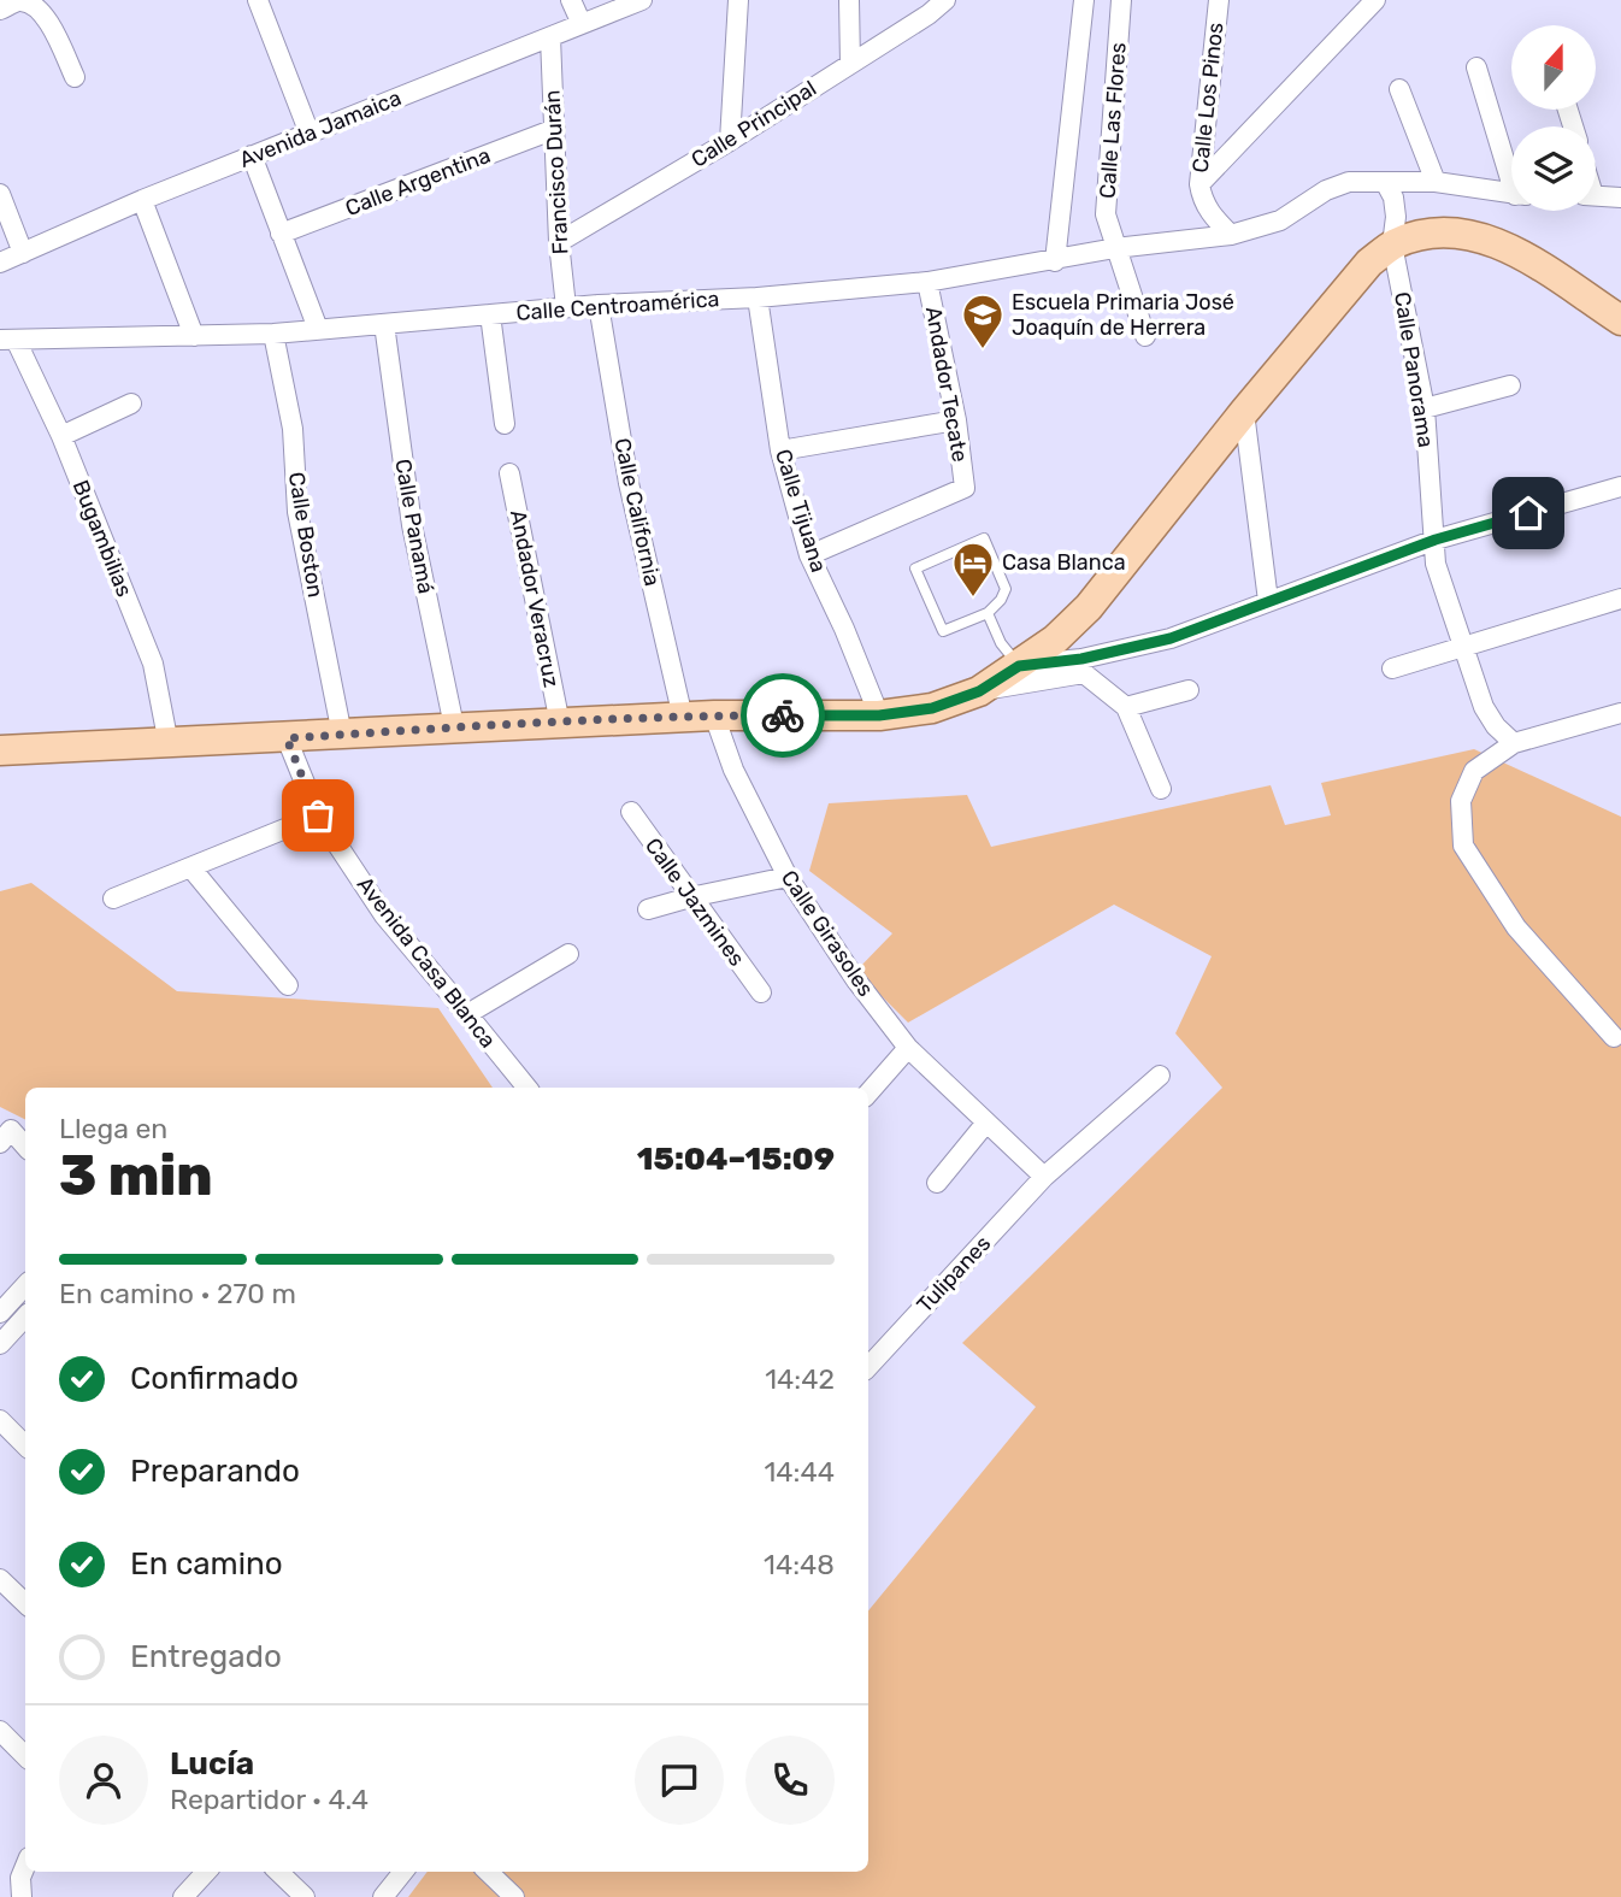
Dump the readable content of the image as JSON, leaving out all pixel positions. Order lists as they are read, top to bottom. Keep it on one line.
{"streets":{"street":["Calle Los Pinos","Calle Las Flores","Calle Principal","Avenida Jamaica","Francisco Durán","Calle Argentina","Calle Centroamérica","Calle Panorama","Andador Tecate","Calle Tijuana","Calle California","Calle Panamá","Calle Boston","Bugambilias","Andador Veracruz","Calle Jazmines","Calle Girasoles","Avenida Casa Blanca","Tulipanes"]},"crossings":[["Calle Los Pinos","Calle Centroamérica"],["Calle Las Flores","Calle Centroamérica"],["Calle Principal","Francisco Durán"],["Avenida Jamaica","Francisco Durán"],["Francisco Durán","Calle Argentina"],["Francisco Durán","Calle Centroamérica"],["Calle Centroamérica","Calle Panorama"],["Calle Centroamérica","Andador Tecate"],["Calle Centroamérica","Calle Tijuana"],["Calle Centroamérica","Calle California"],["Calle Centroamérica","Calle Panamá"],["Calle Centroamérica","Calle Boston"],["Calle Centroamérica","Bugambilias"],["Andador Tecate","Calle Tijuana"],["Calle Girasoles","Tulipanes"]],"places":{"school or university":["Escuela Primaria José Joaquín de Herrera"],"hotel":["Casa Blanca"]},"north":"top","page":{"heading":["3 min","Llega en","15:04–15:09"],"panel":["Lucía","Repartidor · 4.4"],"bar":"En camino · 270 m","list":[["Confirmado","14:42"],["Preparando","14:44"],["En camino","14:48"],"Entregado"]}}
